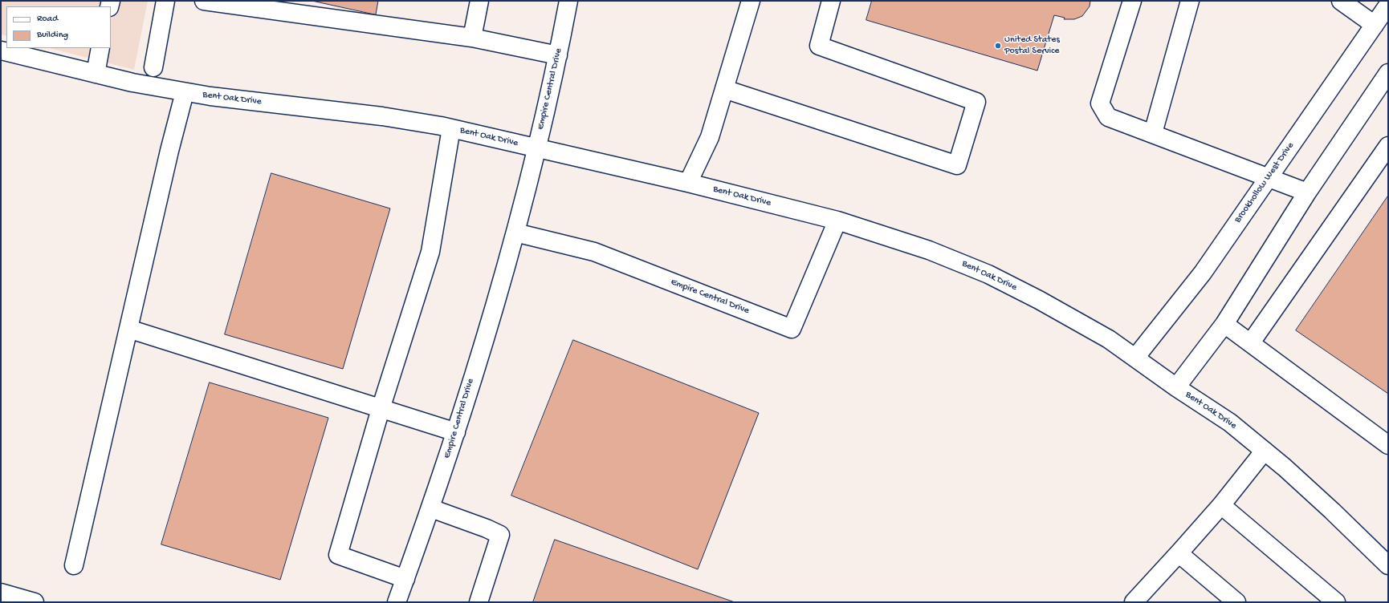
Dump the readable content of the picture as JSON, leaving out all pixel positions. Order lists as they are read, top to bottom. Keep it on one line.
{"streets":{"street":["Empire Central Drive","Bent Oak Drive","Brookhollow West Drive"]},"crossings":[["Empire Central Drive","Bent Oak Drive"],["Bent Oak Drive","Brookhollow West Drive"]],"places":["United States Postal Service"],"legend":["Road","Building"]}
